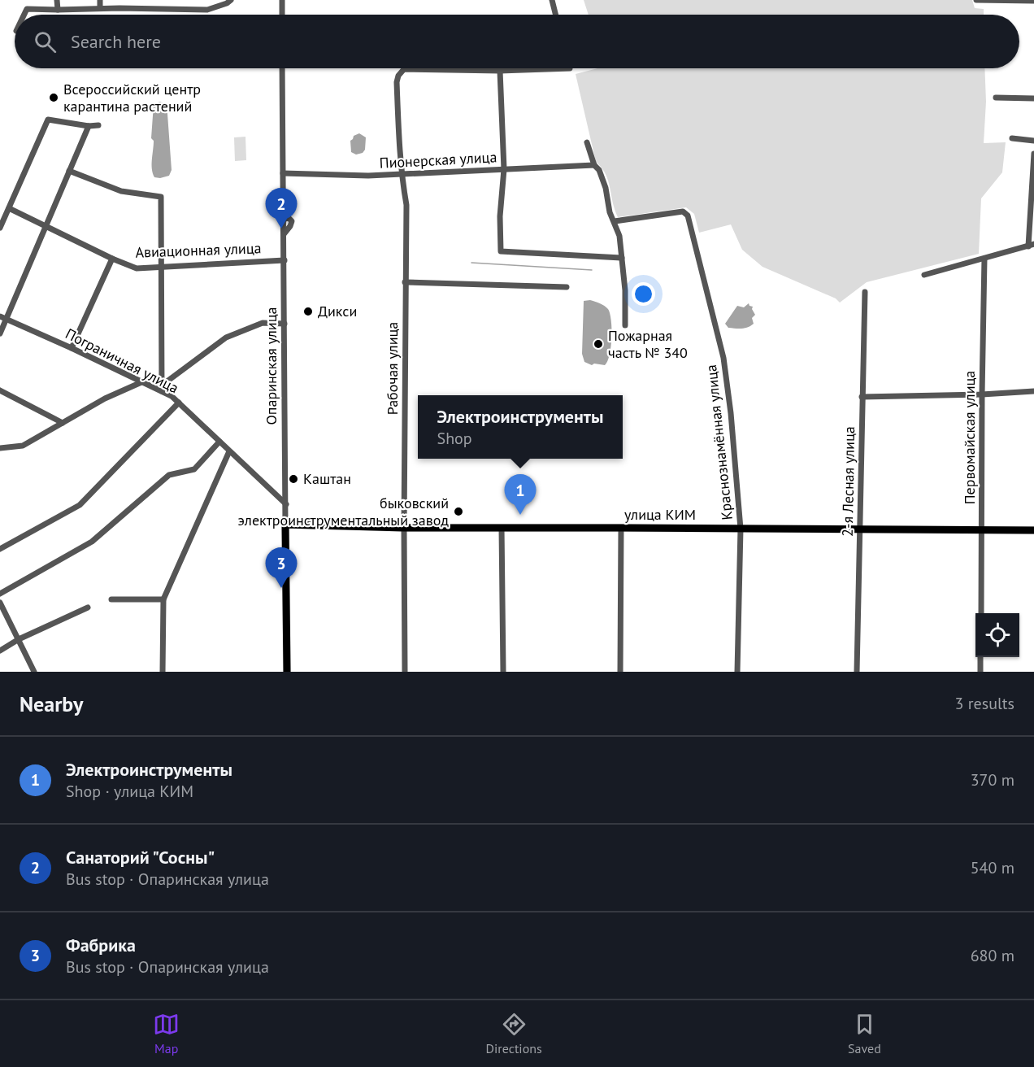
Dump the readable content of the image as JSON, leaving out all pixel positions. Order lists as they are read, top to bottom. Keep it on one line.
{"streets":{"main road":["Опаринская улица","улица КИМ"],"street":["Пионерская улица","Авиационная улица","Пограничная улица","Рабочая улица","Первомайская улица","Краснознамённая улица","2-я Лесная улица"]},"crossings":[["Пионерская улица","Опаринская улица"],["Пионерская улица","Рабочая улица"],["Авиационная улица","Опаринская улица"],["Пограничная улица","Опаринская улица"],["Опаринская улица","улица КИМ"],["Рабочая улица","улица КИМ"],["Первомайская улица","улица КИМ"],["Краснознамённая улица","улица КИМ"],["2-я Лесная улица","улица КИМ"]],"places":["Всероссийский центр карантина растений","Дикси","Пожарная часть № 340","Каштан","быковский электроинструментальный завод"],"page":{"search":"Search here","pins":["2","1","3"],"popup":["Электроинструменты","Shop"],"heading":["Nearby","3 results"],"list":[{"mark":"1","name":"Электроинструменты","note":"Shop · улица КИМ","value":"370 m"},{"mark":"2","name":"Санаторий \"Сосны\"","note":"Bus stop · Опаринская улица","value":"540 m"},{"mark":"3","name":"Фабрика","note":"Bus stop · Опаринская улица","value":"680 m"}],"nav":["Map","Directions","Saved"]}}
